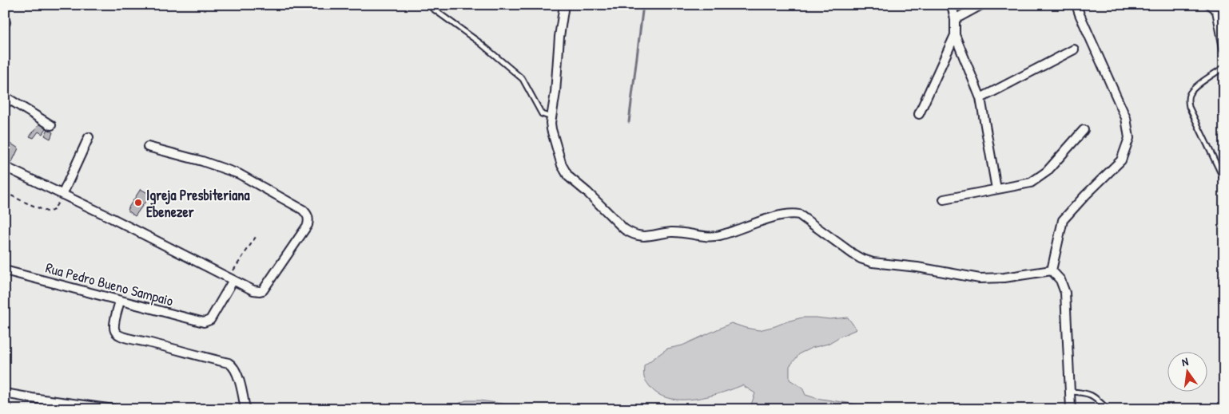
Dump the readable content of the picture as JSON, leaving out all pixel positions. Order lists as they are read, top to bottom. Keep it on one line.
{"streets":{"street":["Rua Pedro Bueno Sampaio"]},"places":["Igreja Presbiteriana Ebenezer"],"north":"top"}
